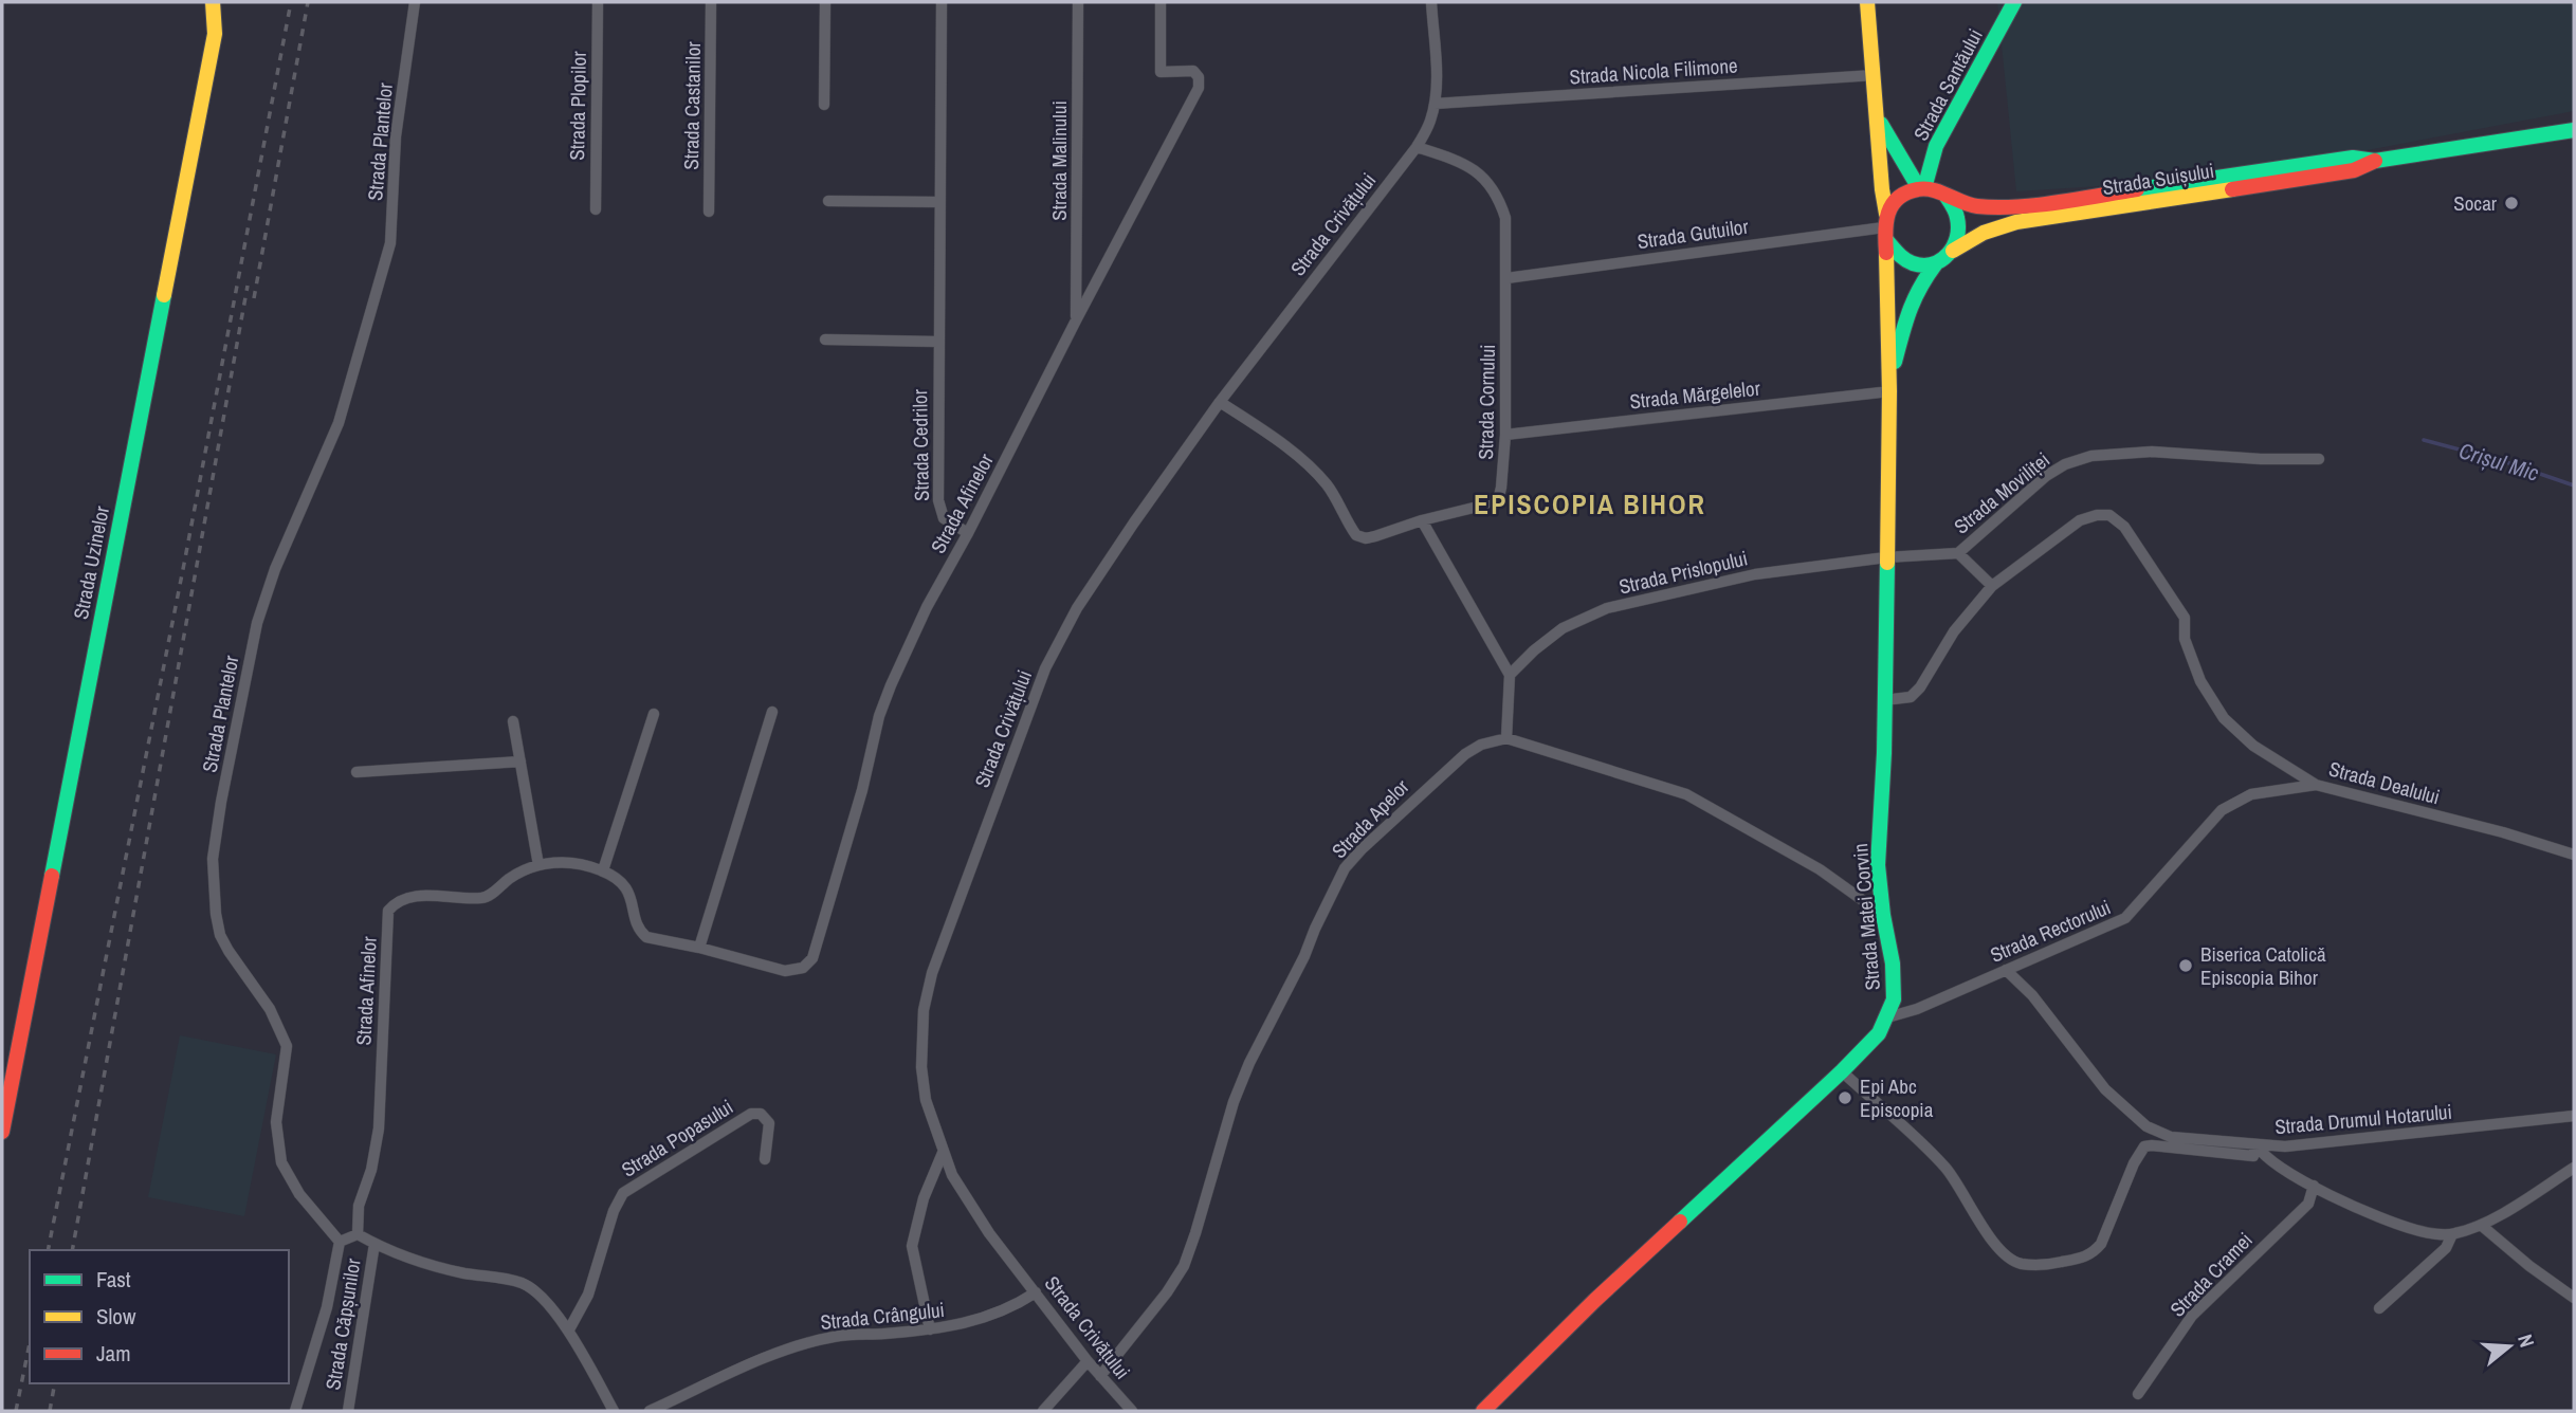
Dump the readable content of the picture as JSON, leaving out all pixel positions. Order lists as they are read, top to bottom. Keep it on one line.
{"streets":{"main road":["Strada Santăului","Strada Suișului","Strada Uzinelor","Strada Matei Corvin"],"street":["Strada Nicola Filimone","Strada Plopilor","Strada Castanilor","Strada Plantelor","Strada Malinului","Strada Crivățului","Strada Gutuilor","Strada Mărgelelor","Strada Cornului","Strada Cedrilor","Strada Moviliței","Strada Afinelor","Strada Prislopului","Strada Dealului","Strada Apelor","Strada Rectorului","Strada Drumul Hotarului","Strada Popasului","Strada Cramei","Strada Crângului","Strada Căpșunilor"]},"crossings":[["Strada Nicola Filimone","Strada Crivățului"],["Strada Nicola Filimone","Strada Matei Corvin"],["Strada Santăului","Strada Suișului"],["Strada Santăului","Strada Gutuilor"],["Strada Santăului","Strada Matei Corvin"],["Strada Malinului","Strada Afinelor"],["Strada Suișului","Strada Gutuilor"],["Strada Suișului","Strada Matei Corvin"],["Strada Crivățului","Strada Cornului"],["Strada Crivățului","Strada Apelor"],["Strada Crivățului","Strada Crângului"],["Strada Gutuilor","Strada Cornului"],["Strada Gutuilor","Strada Matei Corvin"],["Strada Mărgelelor","Strada Cornului"],["Strada Mărgelelor","Strada Matei Corvin"],["Strada Cedrilor","Strada Afinelor"],["Strada Moviliței","Strada Prislopului"],["Strada Moviliței","Strada Matei Corvin"],["Strada Prislopului","Strada Matei Corvin"],["Strada Dealului","Strada Matei Corvin"],["Strada Dealului","Strada Rectorului"],["Strada Matei Corvin","Strada Rectorului"],["Strada Rectorului","Strada Drumul Hotarului"]],"districts":["EPISCOPIA BIHOR"],"water":["Crișul Mic"],"places":["Socar","Biserica Catolică Episcopia Bihor","Epi Abc Episcopia"],"legend":["Fast","Slow","Jam"],"north":"right"}
